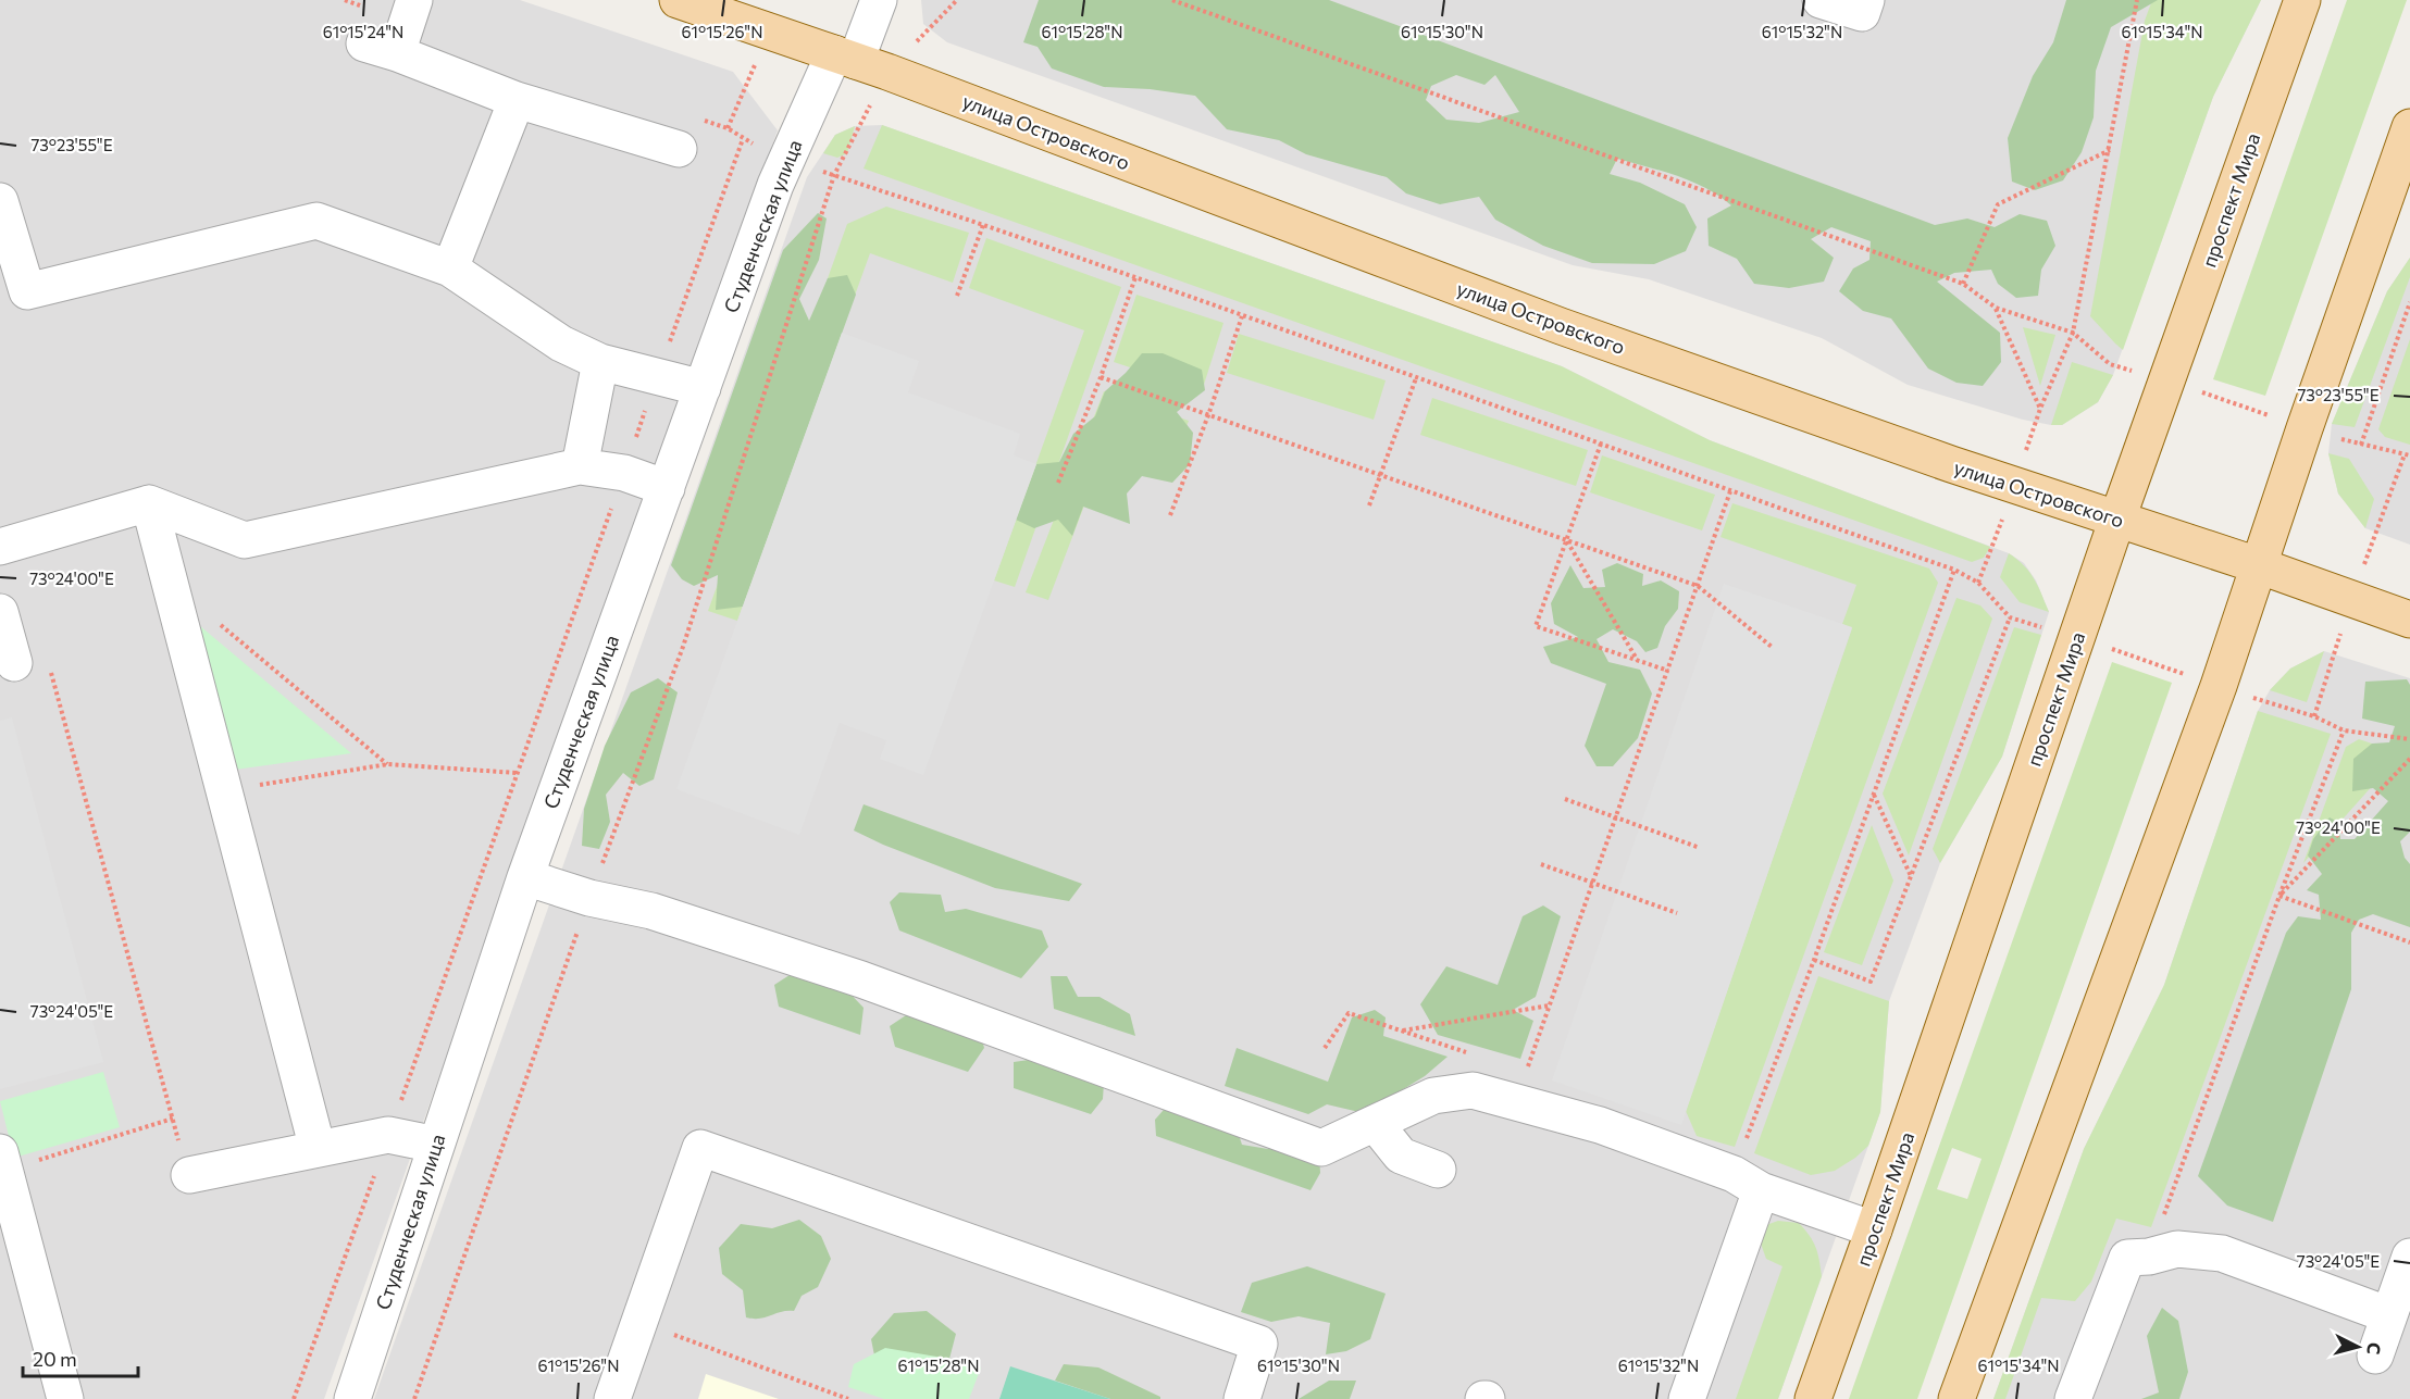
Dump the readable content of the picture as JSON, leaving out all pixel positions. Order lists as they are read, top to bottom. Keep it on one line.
{"streets":{"main road":["улица Островского","проспект Мира"],"street":["Студенческая улица"]},"crossings":[["улица Островского","проспект Мира"],["улица Островского","Студенческая улица"]],"scale_bar":"20 m","north":"right","coordinates":["61°15'24\"N","61°15'26\"N","61°15'28\"N","61°15'30\"N","61°15'32\"N","61°15'34\"N","73°23'55\"E","73°24'00\"E","73°24'05\"E"]}
